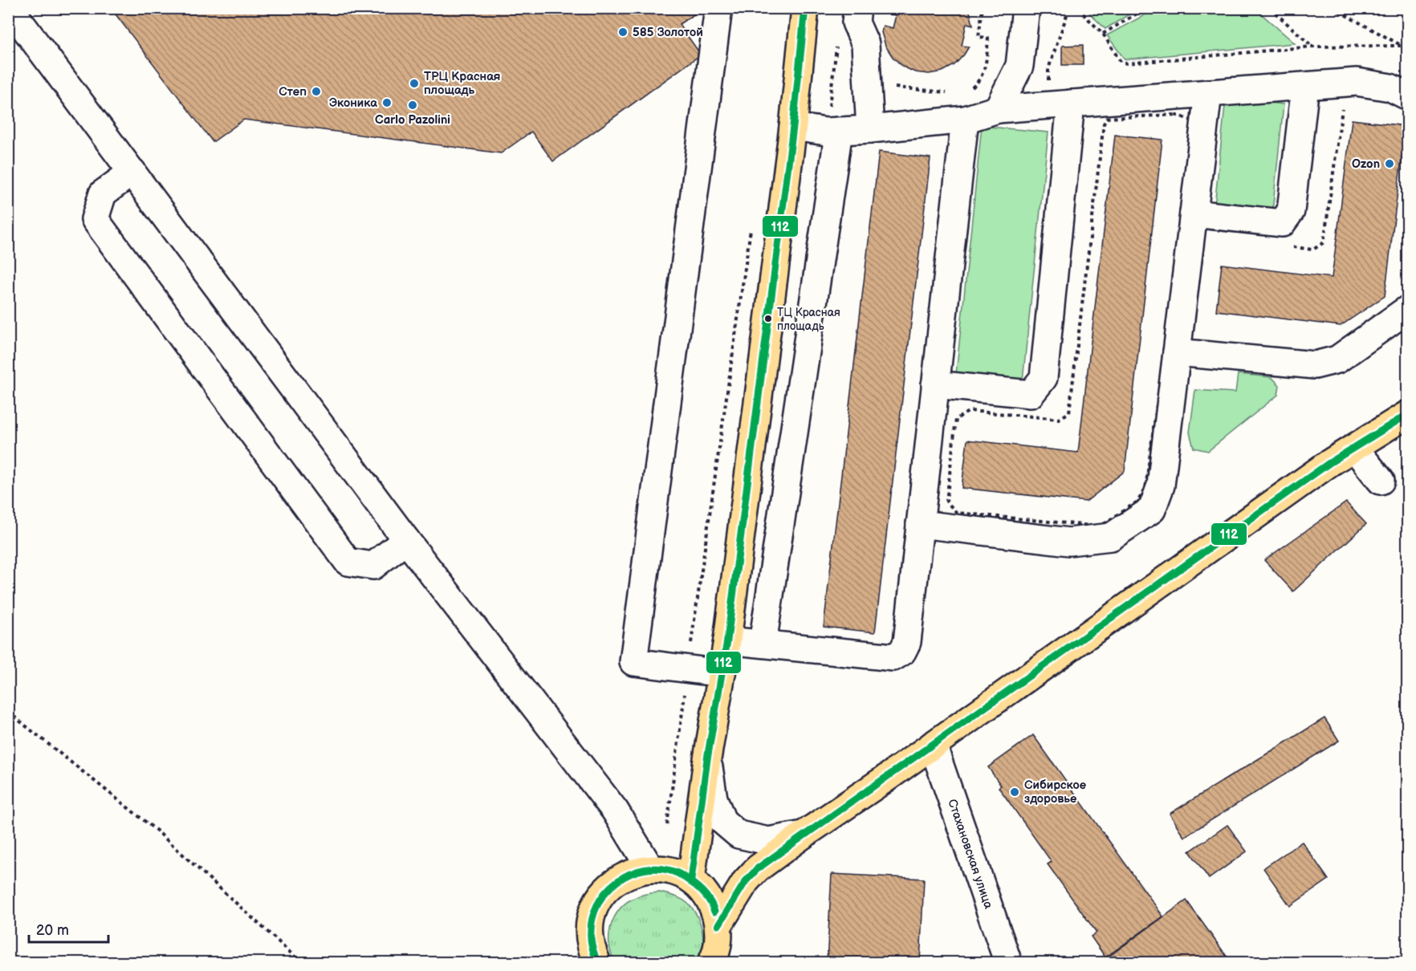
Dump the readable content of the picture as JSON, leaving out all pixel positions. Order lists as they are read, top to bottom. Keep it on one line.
{"streets":{"street":["Стахановская улица"]},"places":["585 Золотой","ТРЦ Красная площадь","Степ","Эконика","Carlo Pazolini","Ozon","ТЦ Красная площадь","Сибирское здоровье"],"lines":["transit line 112"],"scale_bar":"20 m"}
